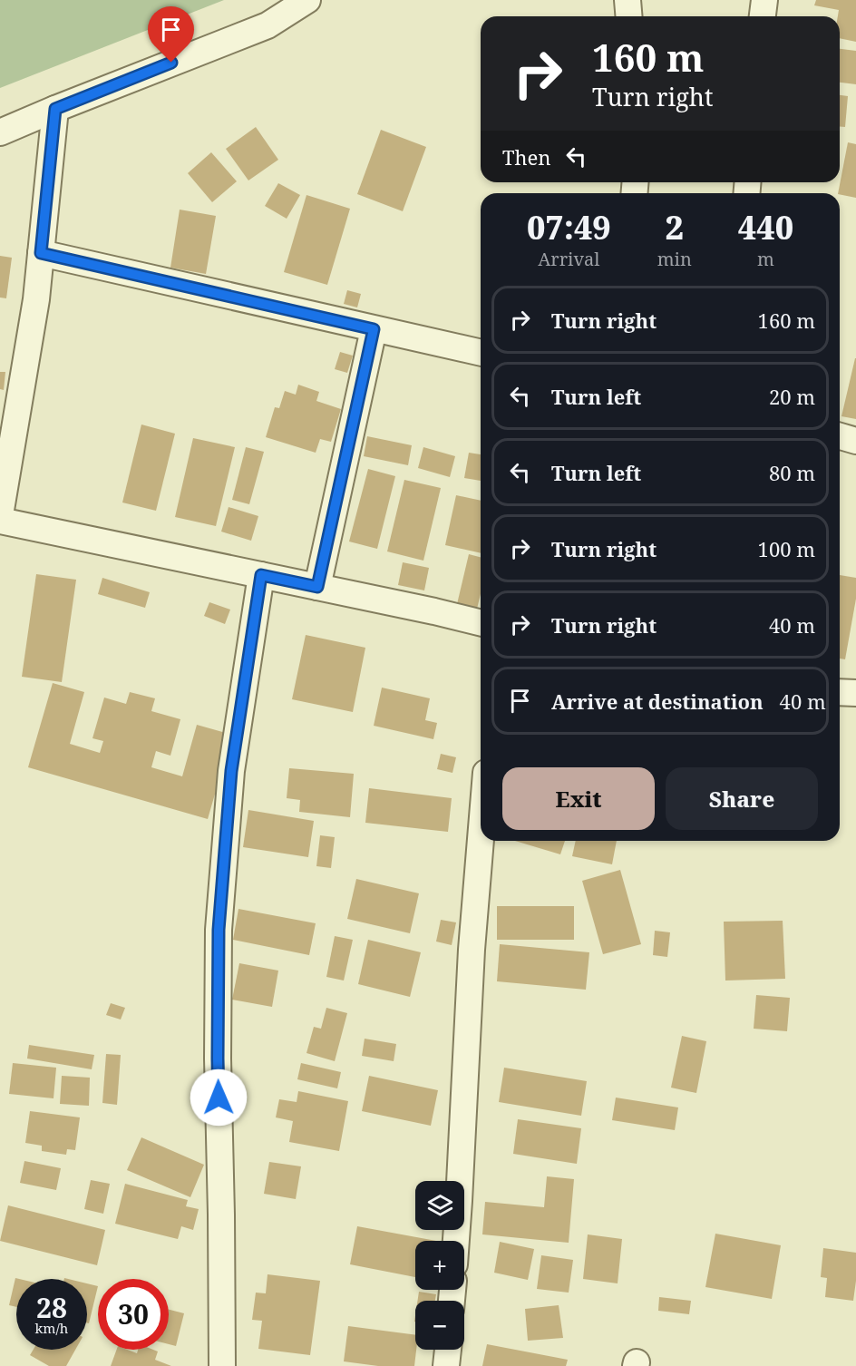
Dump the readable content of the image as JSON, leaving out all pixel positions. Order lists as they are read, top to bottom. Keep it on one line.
{"page":{"turn":["160 m","Turn right"],"then":"Then","eta":["07:49","Arrival","2","min","440","m"],"list":[{"name":"Turn right","value":"160 m"},{"name":"Turn left","value":"20 m"},{"name":"Turn left","value":"80 m"},{"name":"Turn right","value":"100 m"},{"name":"Turn right","value":"40 m"},{"name":"Arrive at destination","value":"40 m"}],"buttons":["Exit","Share"],"map_buttons":["+","−"],"speed":"28 km/h","limit":"30"}}
